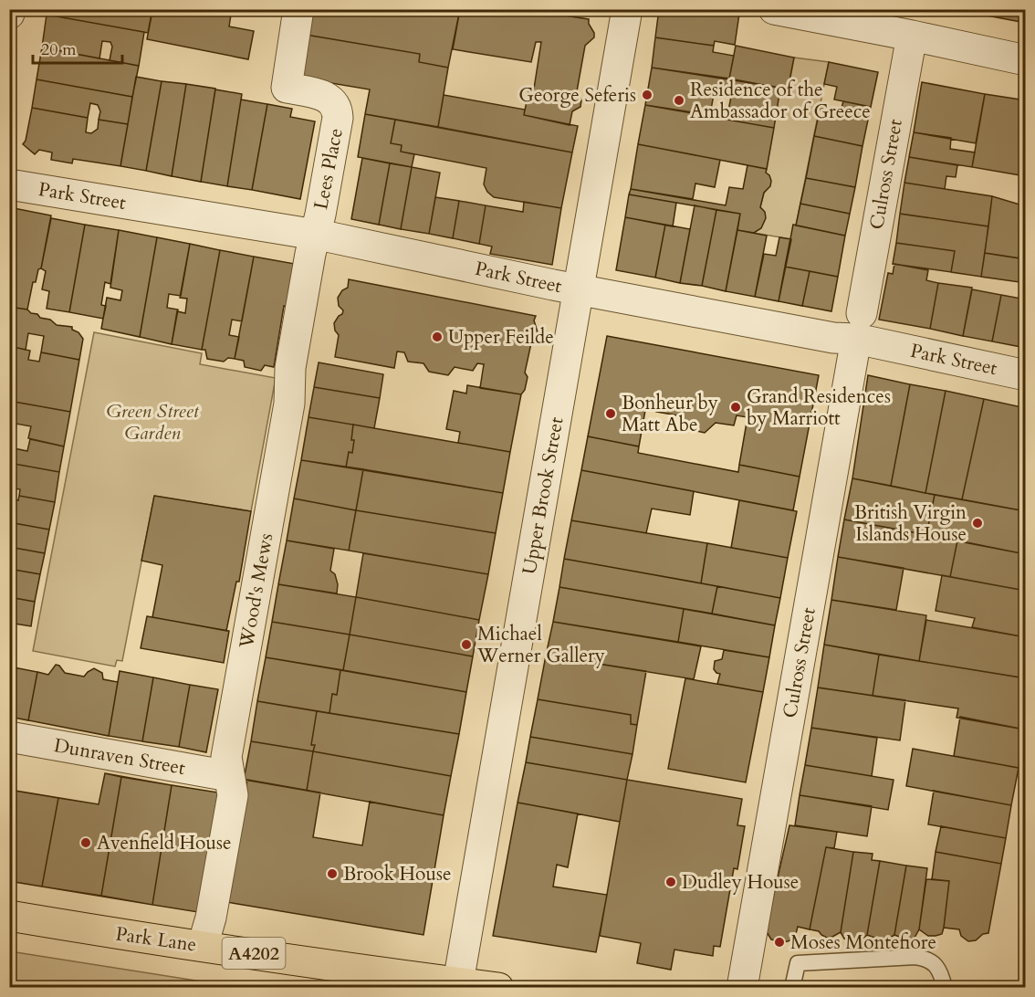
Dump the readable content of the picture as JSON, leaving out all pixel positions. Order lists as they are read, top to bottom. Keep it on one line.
{"streets":{"highway":["Park Lane","A4202"],"street":["Lees Place","Culross Street","Park Street","Upper Brook Street","Wood's Mews","Dunraven Street"]},"crossings":[["Lees Place","Park Street"],["Lees Place","Wood's Mews"],["Culross Street","Park Street"],["Park Street","Upper Brook Street"],["Park Street","Wood's Mews"],["Upper Brook Street","Park Lane"],["Wood's Mews","Dunraven Street"],["Wood's Mews","Park Lane"]],"parks":["Green Street Garden"],"places":["George Seferis","Residence of the Ambassador of Greece","Upper Feilde","Grand Residences by Marriott","Bonheur by Matt Abe","British Virgin Islands House","Michael Werner Gallery","Avenfield House","Brook House","Dudley House","Moses Montefiore"],"scale_bar":"20 m"}
